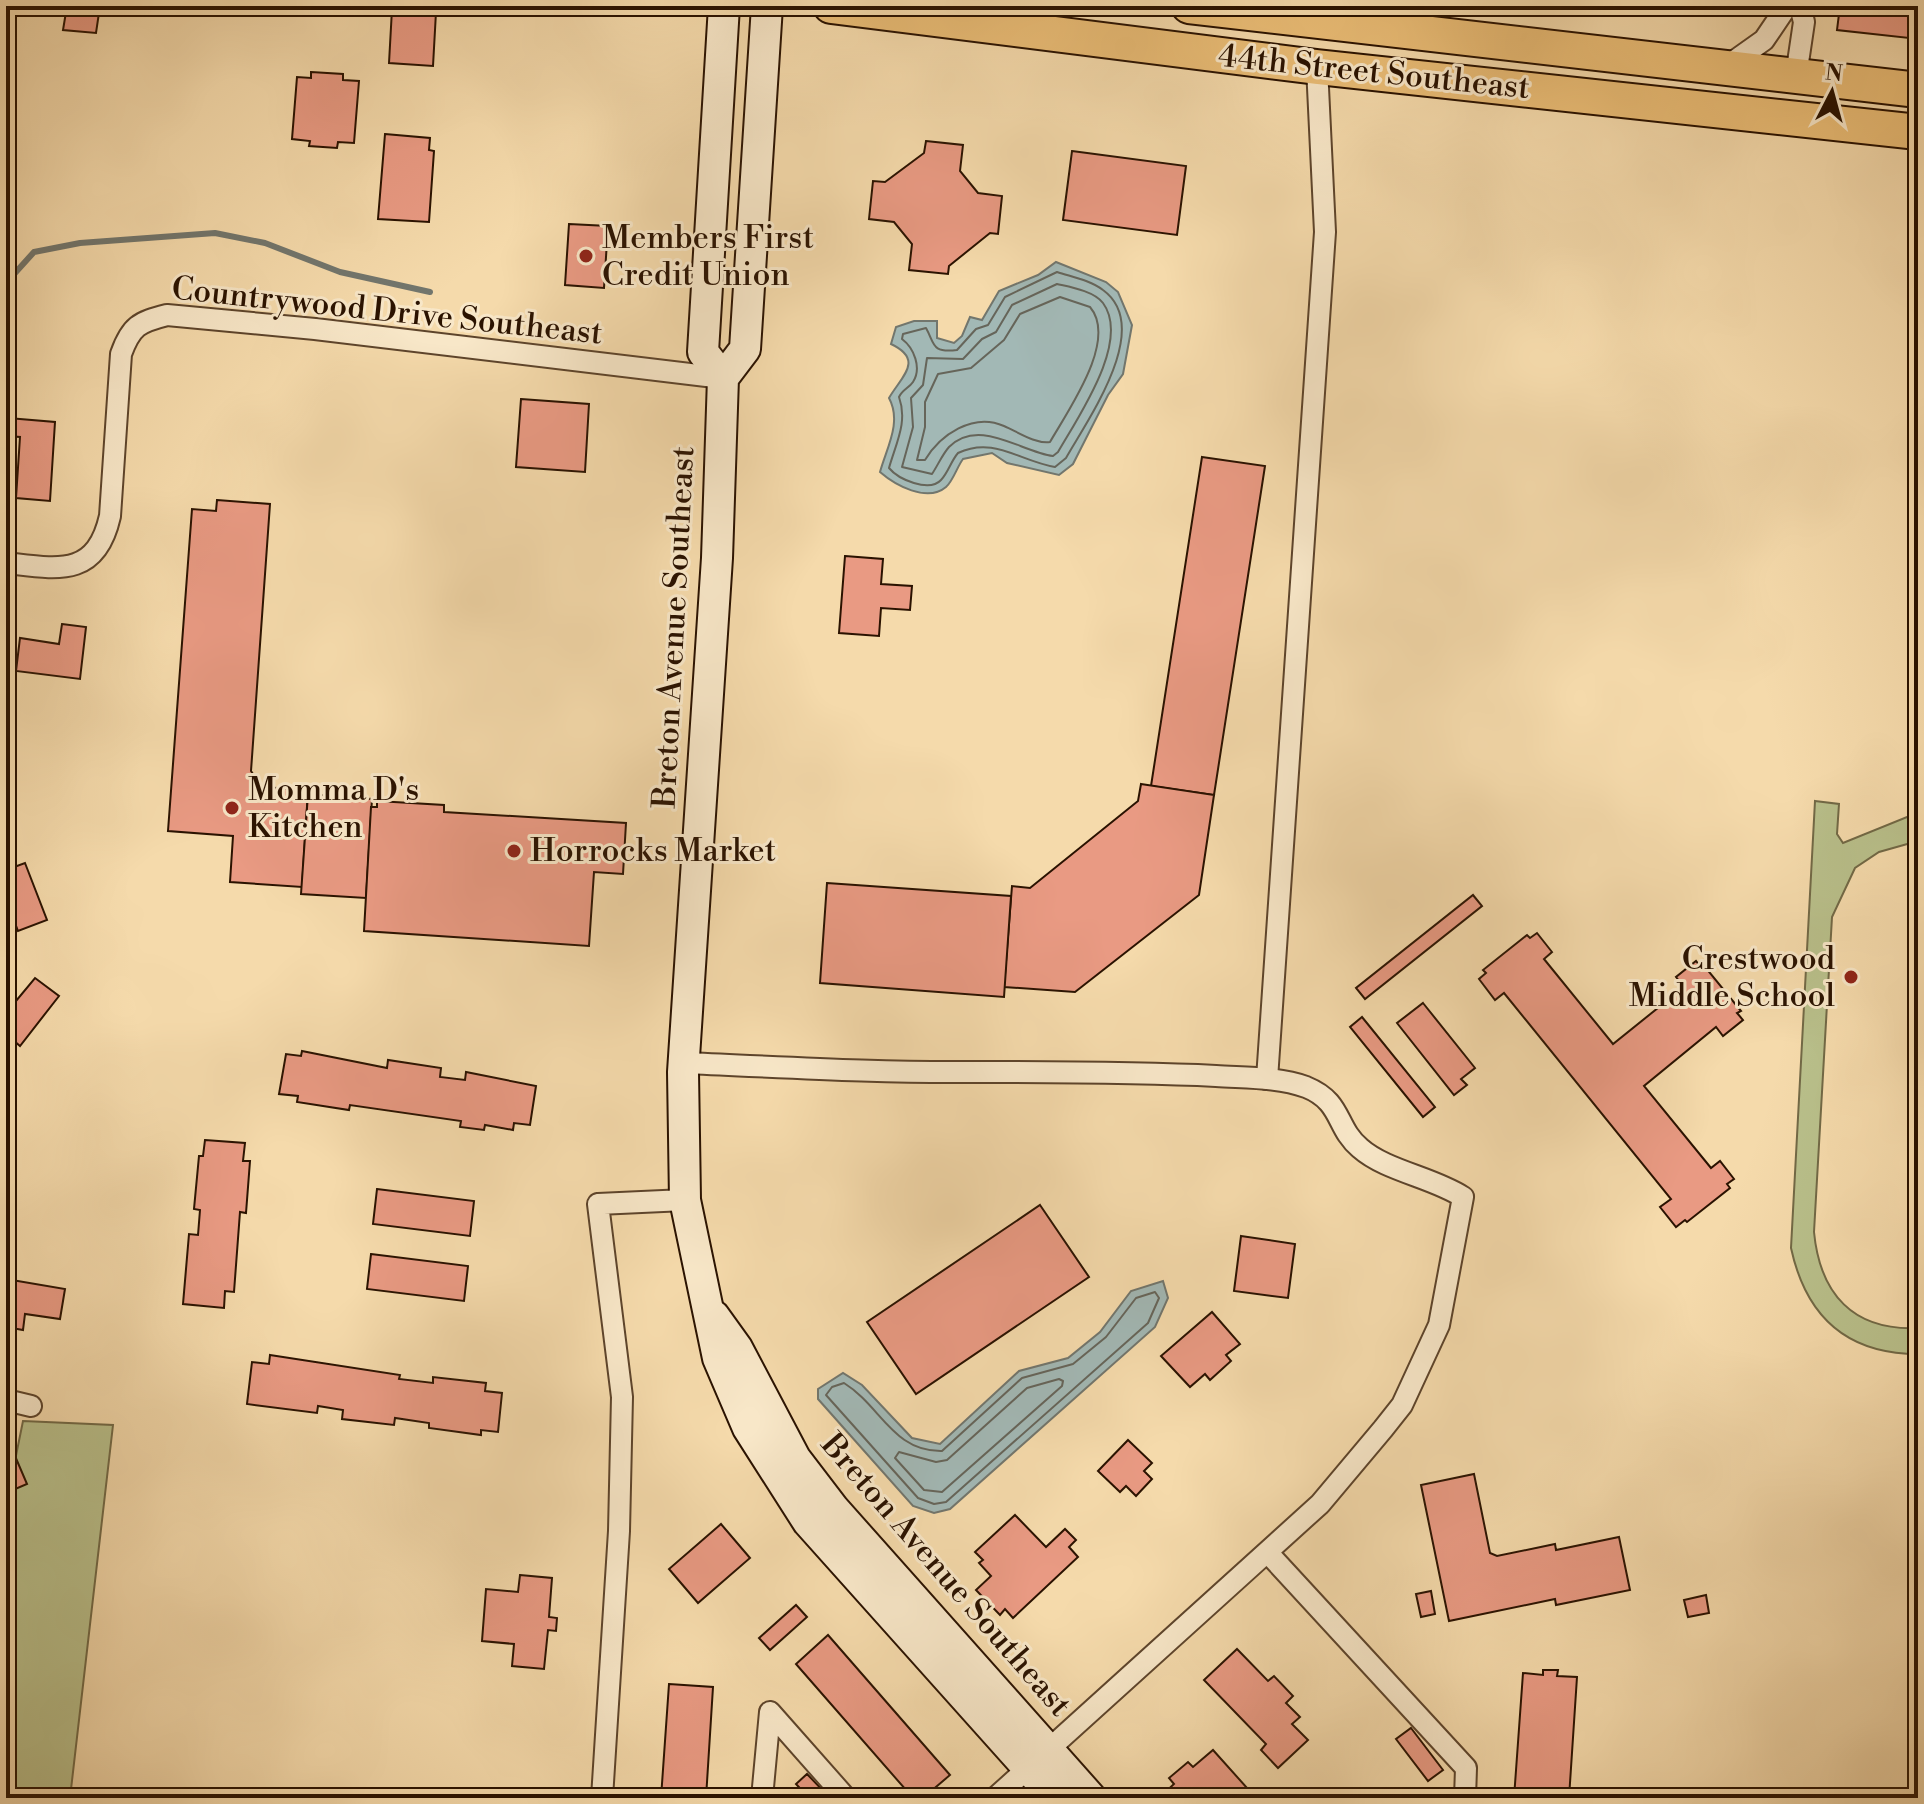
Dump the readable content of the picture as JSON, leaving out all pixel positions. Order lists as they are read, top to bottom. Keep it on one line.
{"streets":{"main road":["44th Street Southeast","Breton Avenue Southeast"],"street":["Countrywood Drive Southeast"]},"crossings":[["Countrywood Drive Southeast","Breton Avenue Southeast"]],"places":["Members First Credit Union","Momma D's Kitchen","Horrocks Market","Crestwood Middle School"],"north":"top"}
